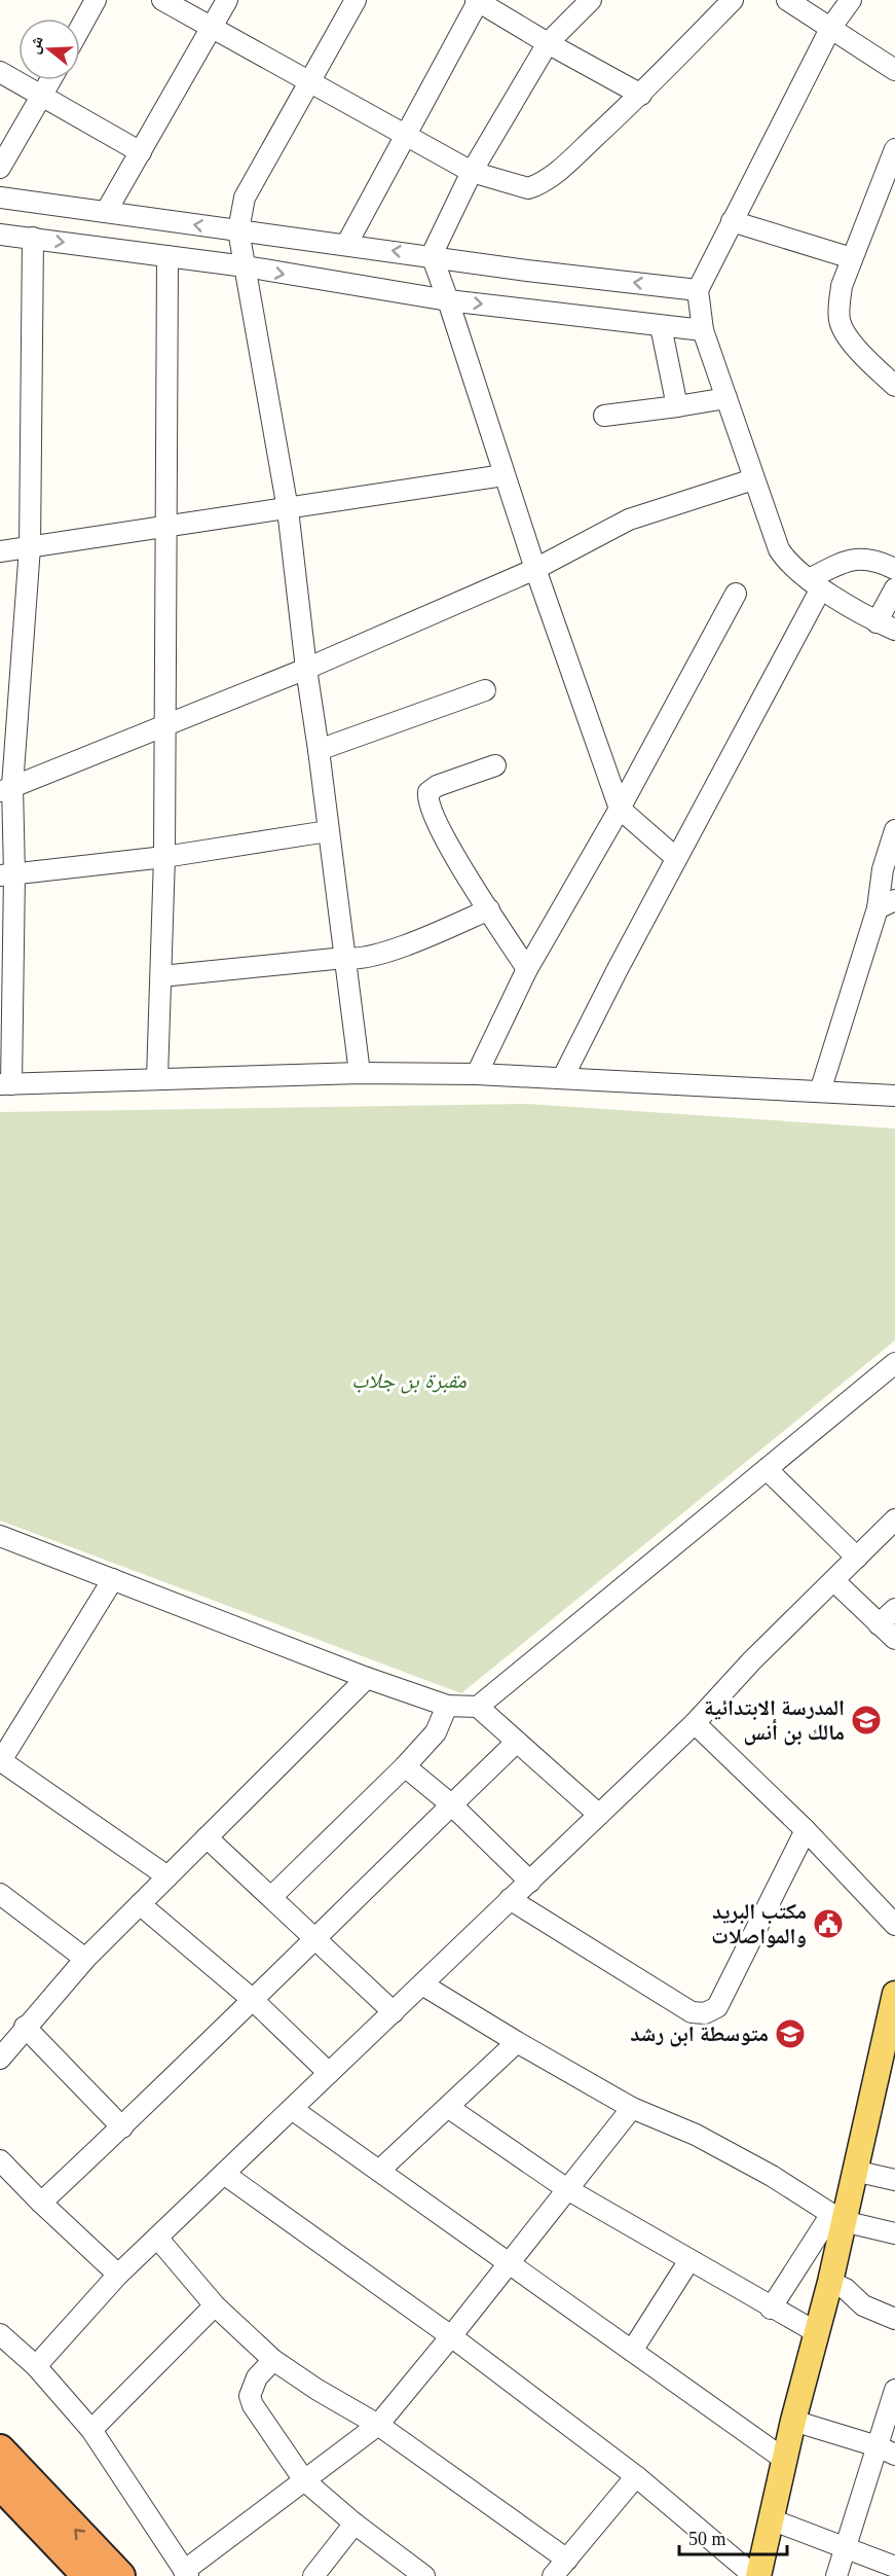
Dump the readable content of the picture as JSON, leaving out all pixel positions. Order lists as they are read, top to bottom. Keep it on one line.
{"parks":["مقبرة بن جلاب"],"places":{"school or university":["المدرسة الابتدائية مالك بن أنس","متوسطة ابن رشد"],"public building":["مكتب البريد والمواصلات"]},"scale_bar":"50 m","north":"left"}
